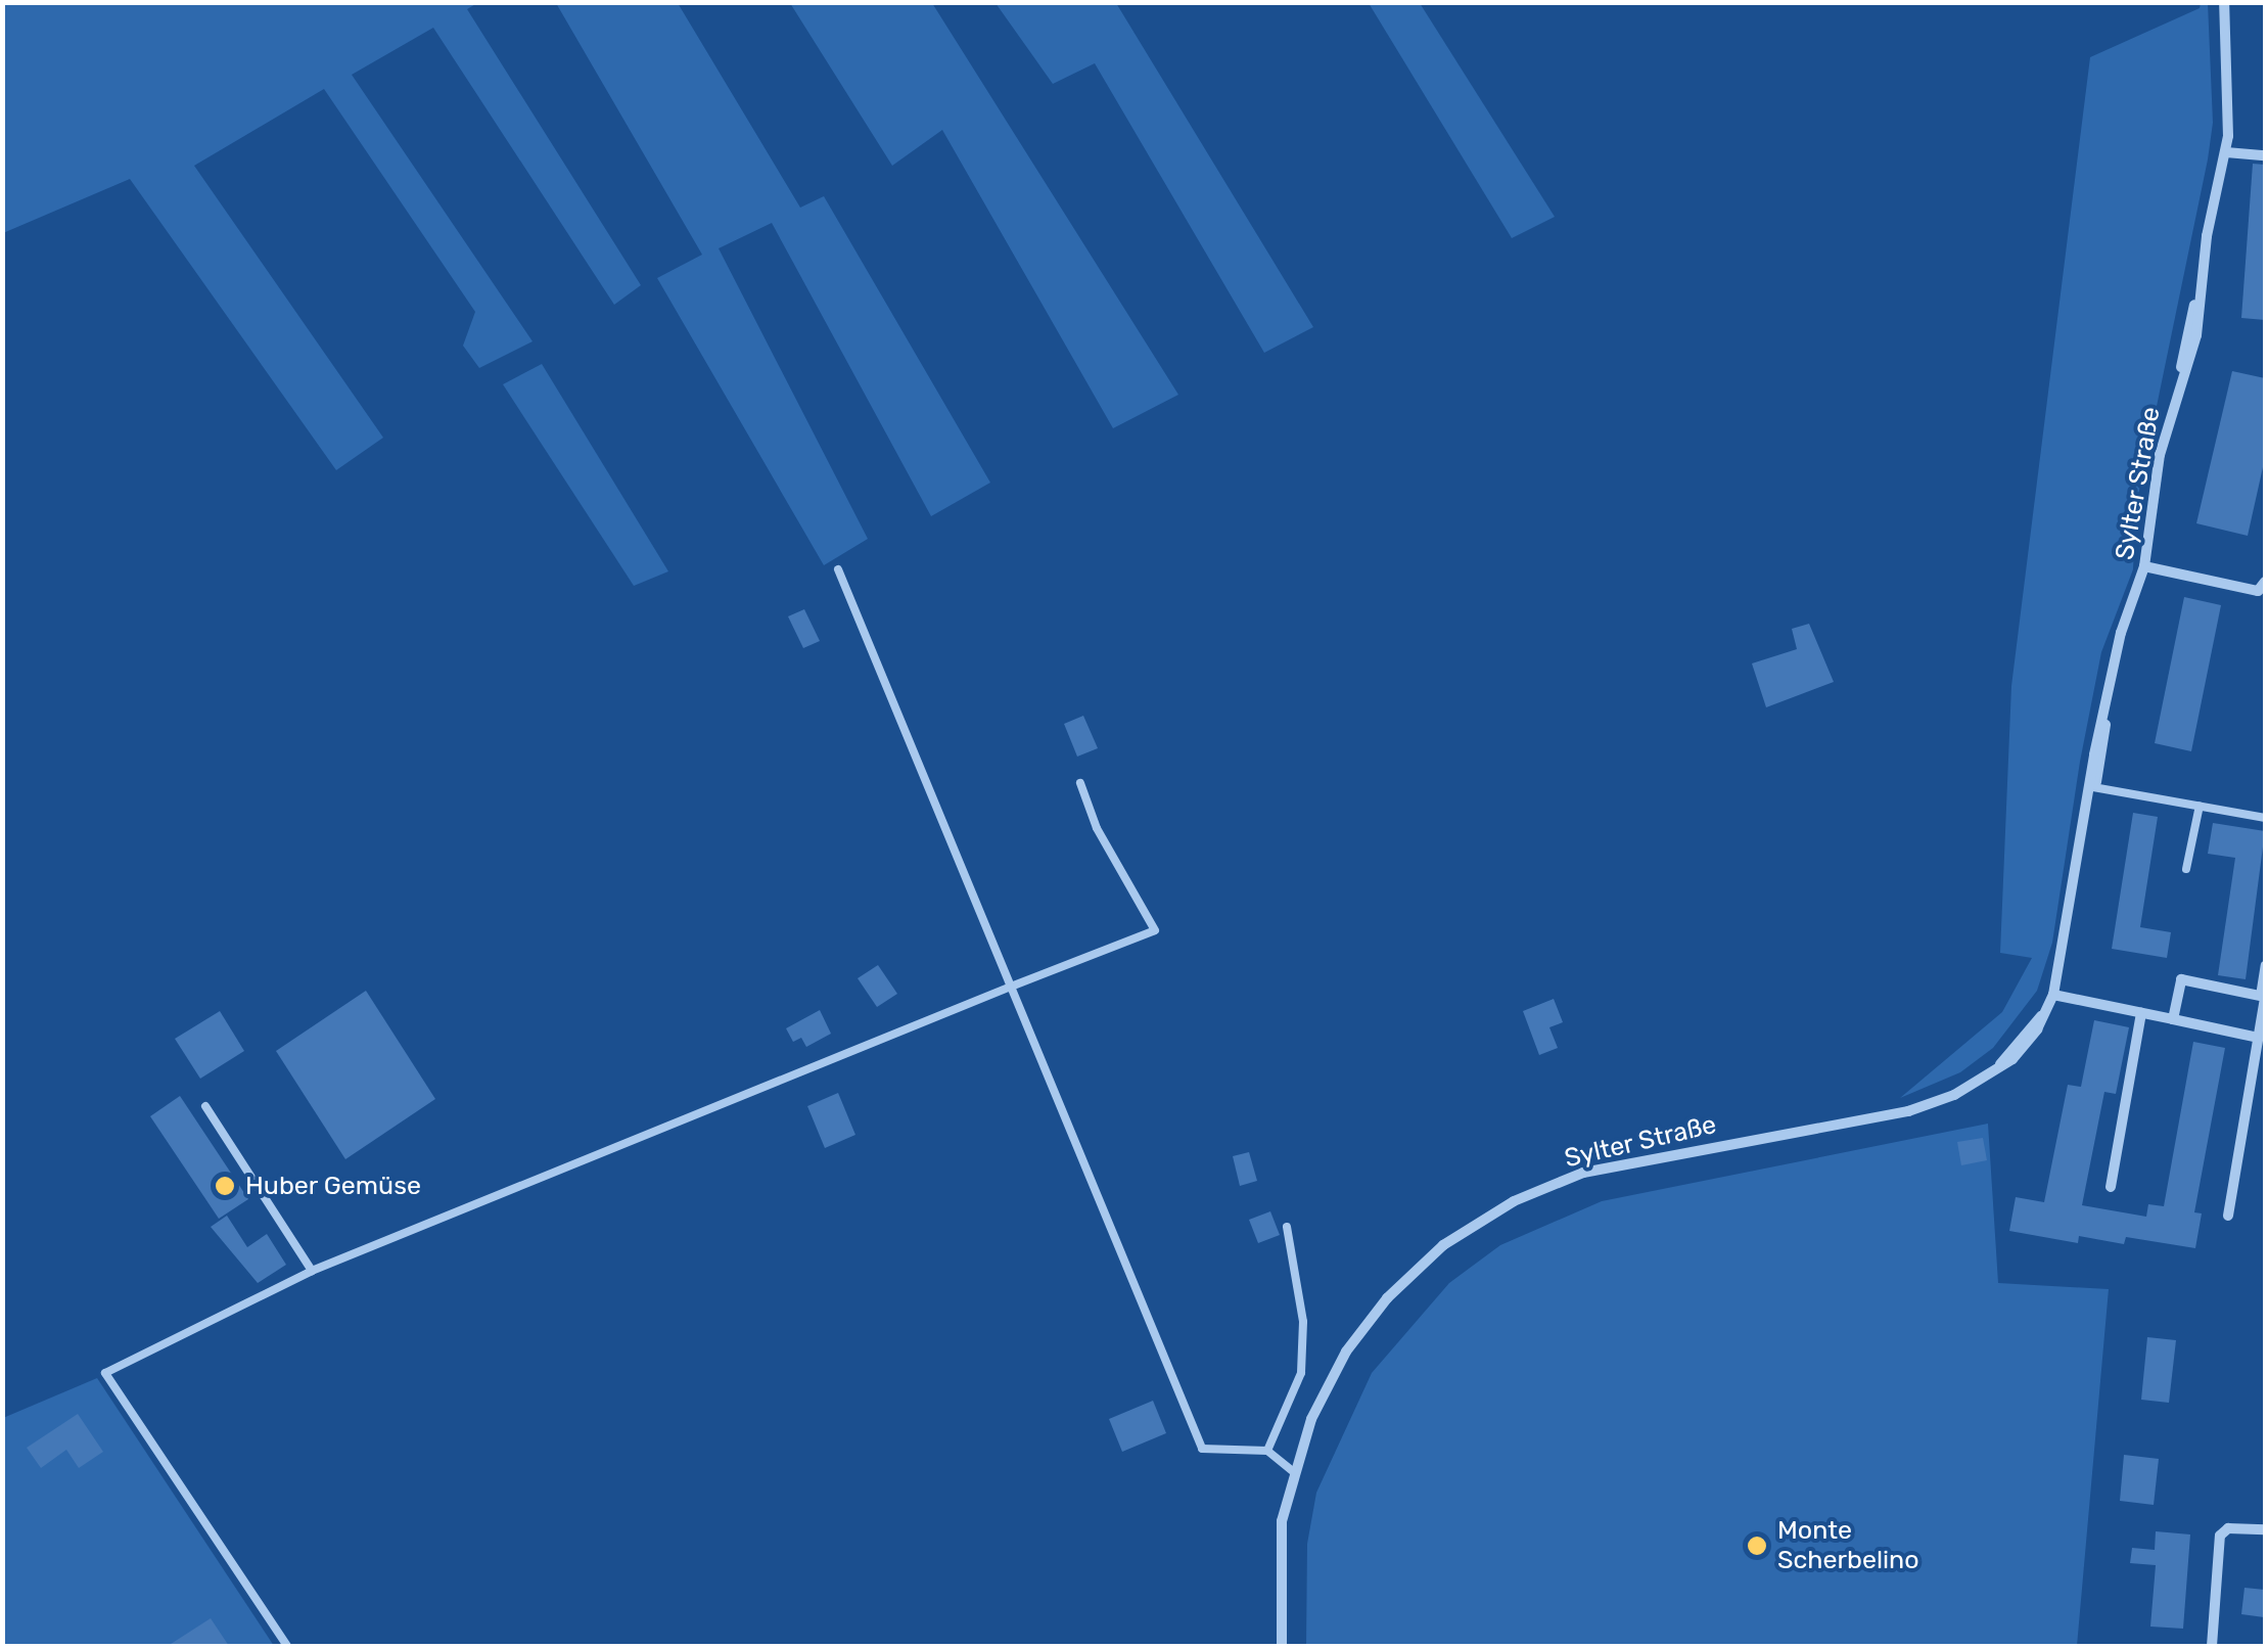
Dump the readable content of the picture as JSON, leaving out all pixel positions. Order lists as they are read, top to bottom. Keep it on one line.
{"streets":{"street":["Sylter Straße"]},"places":["Huber Gemüse","Monte Scherbelino"]}
